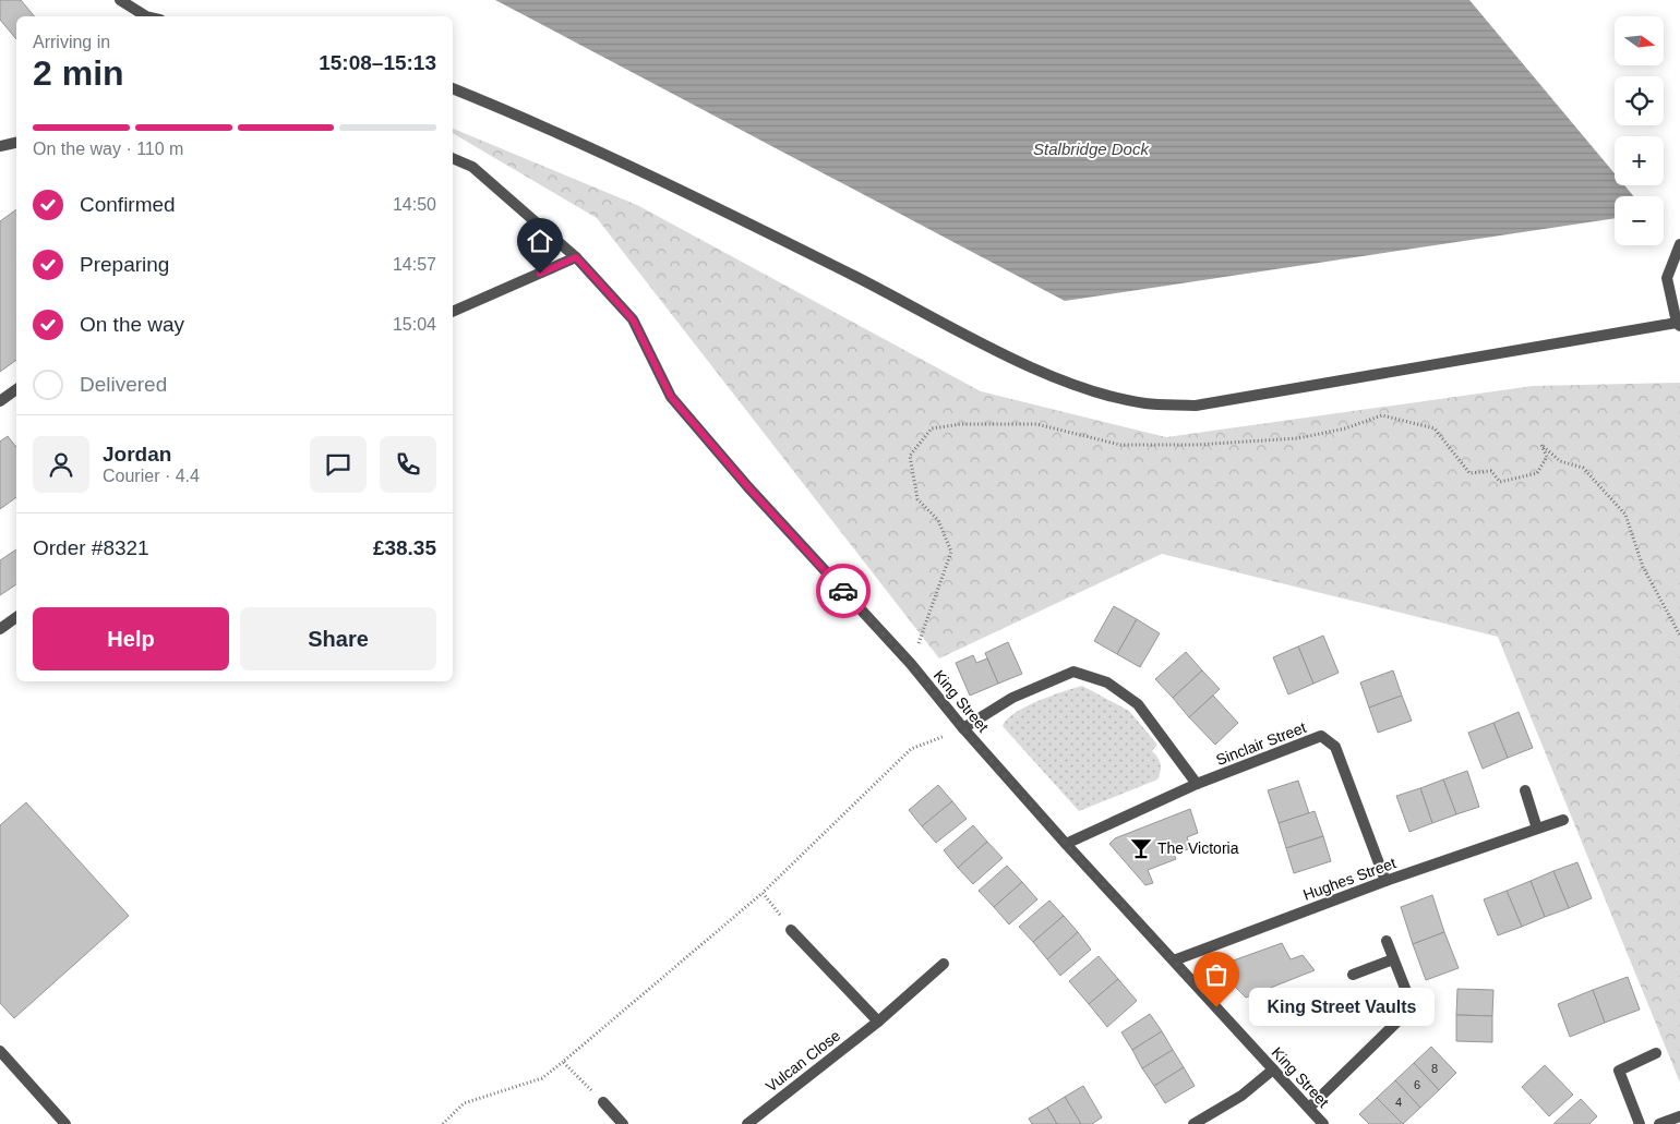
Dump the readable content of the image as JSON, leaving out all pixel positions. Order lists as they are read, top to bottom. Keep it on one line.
{"streets":{"street":["King Street","Sinclair Street","Hughes Street","Vulcan Close"]},"crossings":[["King Street","Sinclair Street"],["King Street","Hughes Street"],["Sinclair Street","Hughes Street"]],"water":["Stalbridge Dock"],"places":{"bar":["The Victoria"],"other":["King Street Vaults"]},"house_numbers":["8","6","4"],"north":"right","page":{"map_buttons":["+","−"],"heading":["2 min","Arriving in","15:08–15:13"],"panel":["Jordan","Courier · 4.4","Order #8321","£38.35"],"bar":"On the way · 110 m","list":[["Confirmed","14:50"],["Preparing","14:57"],["On the way","15:04"],"Delivered"],"buttons":["Help","Share"],"bubble":"King Street Vaults"}}
